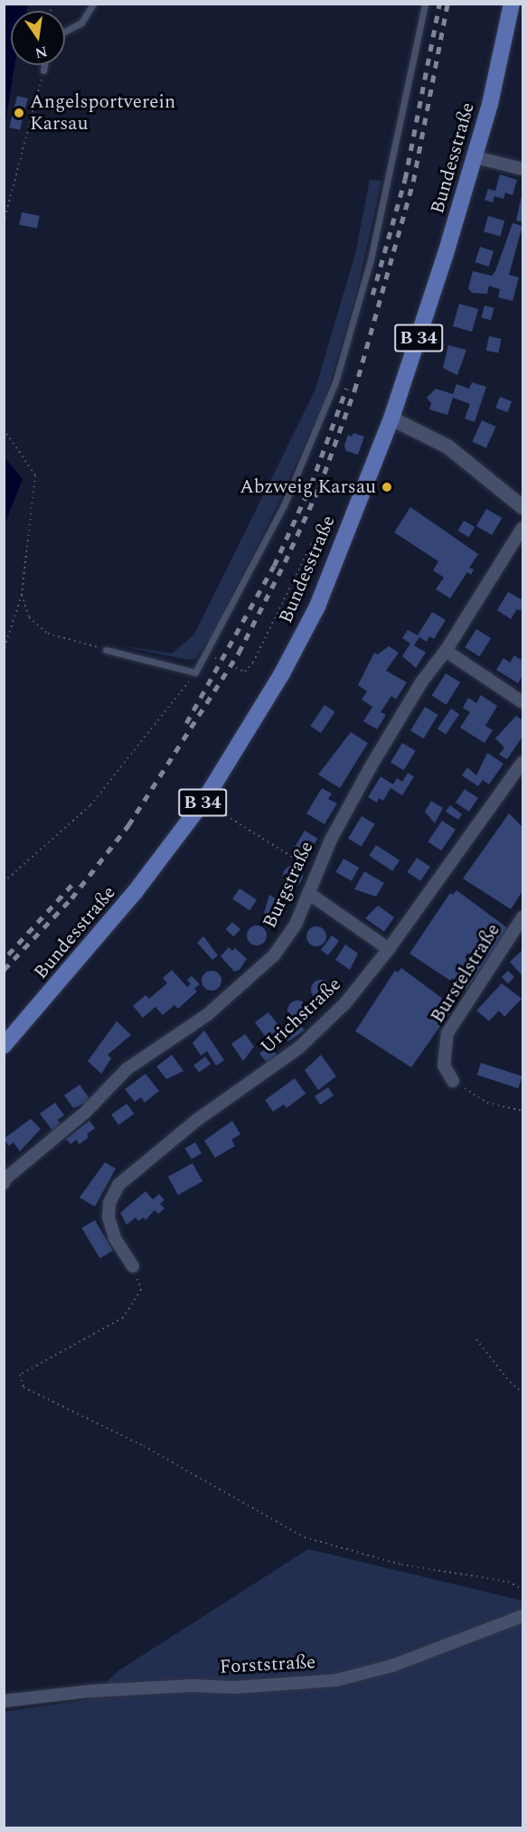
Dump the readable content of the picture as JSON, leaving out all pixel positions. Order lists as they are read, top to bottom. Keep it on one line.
{"streets":{"main road":["Bundesstraße","B 34"],"street":["Burgstraße","Burstelstraße","Urichstraße","Forststraße"]},"places":["Angelsportverein Karsau","Abzweig Karsau"],"north":"bottom"}
